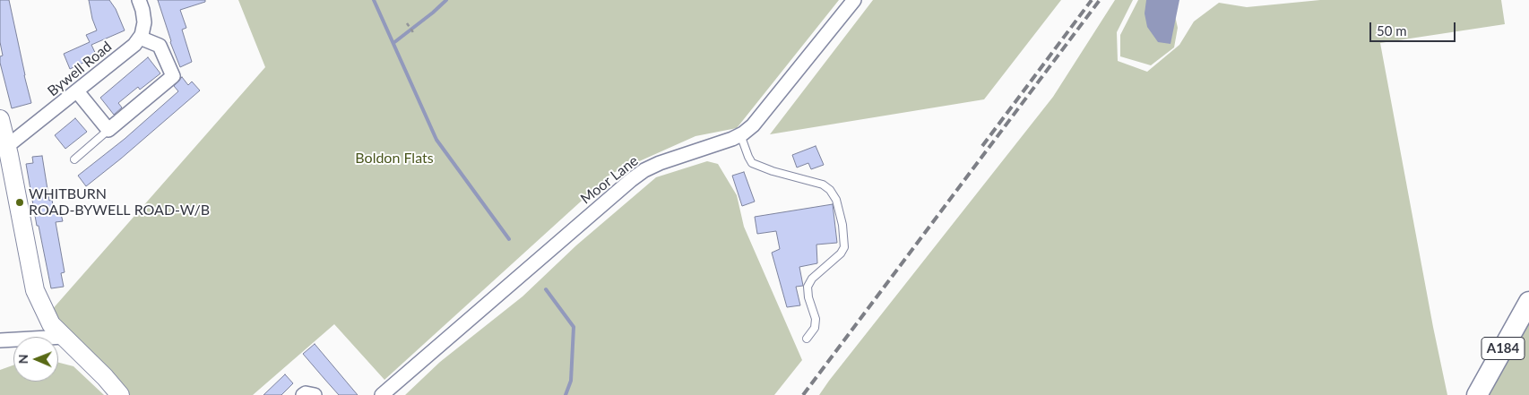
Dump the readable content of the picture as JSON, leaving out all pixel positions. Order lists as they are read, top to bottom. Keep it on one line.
{"streets":{"main road":["A184"],"street":["Bywell Road","Moor Lane"]},"parks":["Boldon Flats"],"places":["WHITBURN ROAD-BYWELL ROAD-W/B"],"scale_bar":"50 m","north":"left"}
